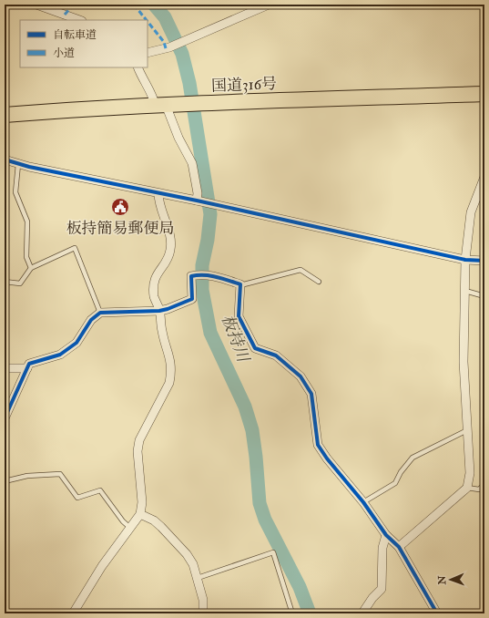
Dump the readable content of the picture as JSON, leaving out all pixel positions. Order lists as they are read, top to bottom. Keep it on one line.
{"streets":{"highway":["国道316号"]},"water":["板持川"],"places":{"public building":["板持簡易郵便局"]},"legend":["自転車道","小道"],"north":"left"}
